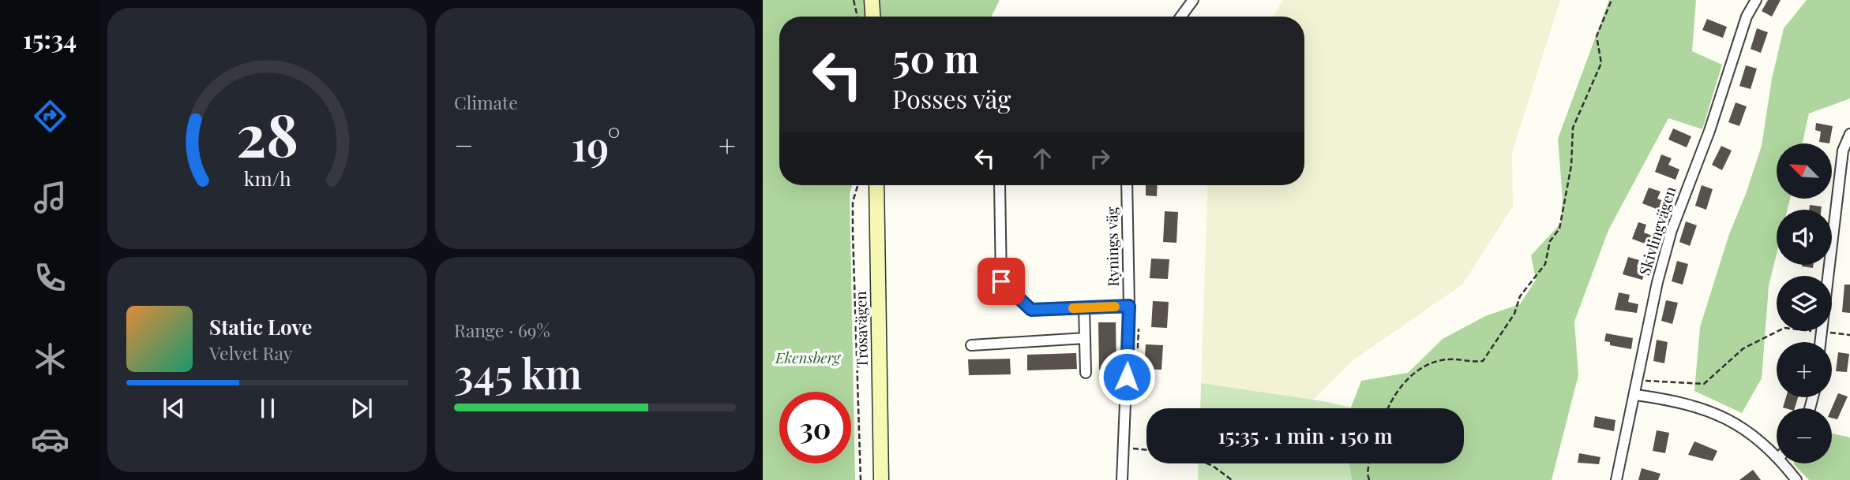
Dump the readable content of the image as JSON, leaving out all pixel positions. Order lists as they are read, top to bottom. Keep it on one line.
{"streets":{"main road":["Trosavägen"],"street":["Skivlingvägen","Rynings väg"]},"parks":["Ekensberg"],"north":"top left","page":{"tabs":"15:34","tile":["Climate",["Range · 69%","345 km"]],"turn":["50 m","Posses väg"],"heat":["−","19°","+"],"map_buttons":["+","−"],"song":["Static Love","Velvet Ray"],"limit":"30","trip":"15:35 · 1 min · 150 m","gauge":["28","km/h"]}}
